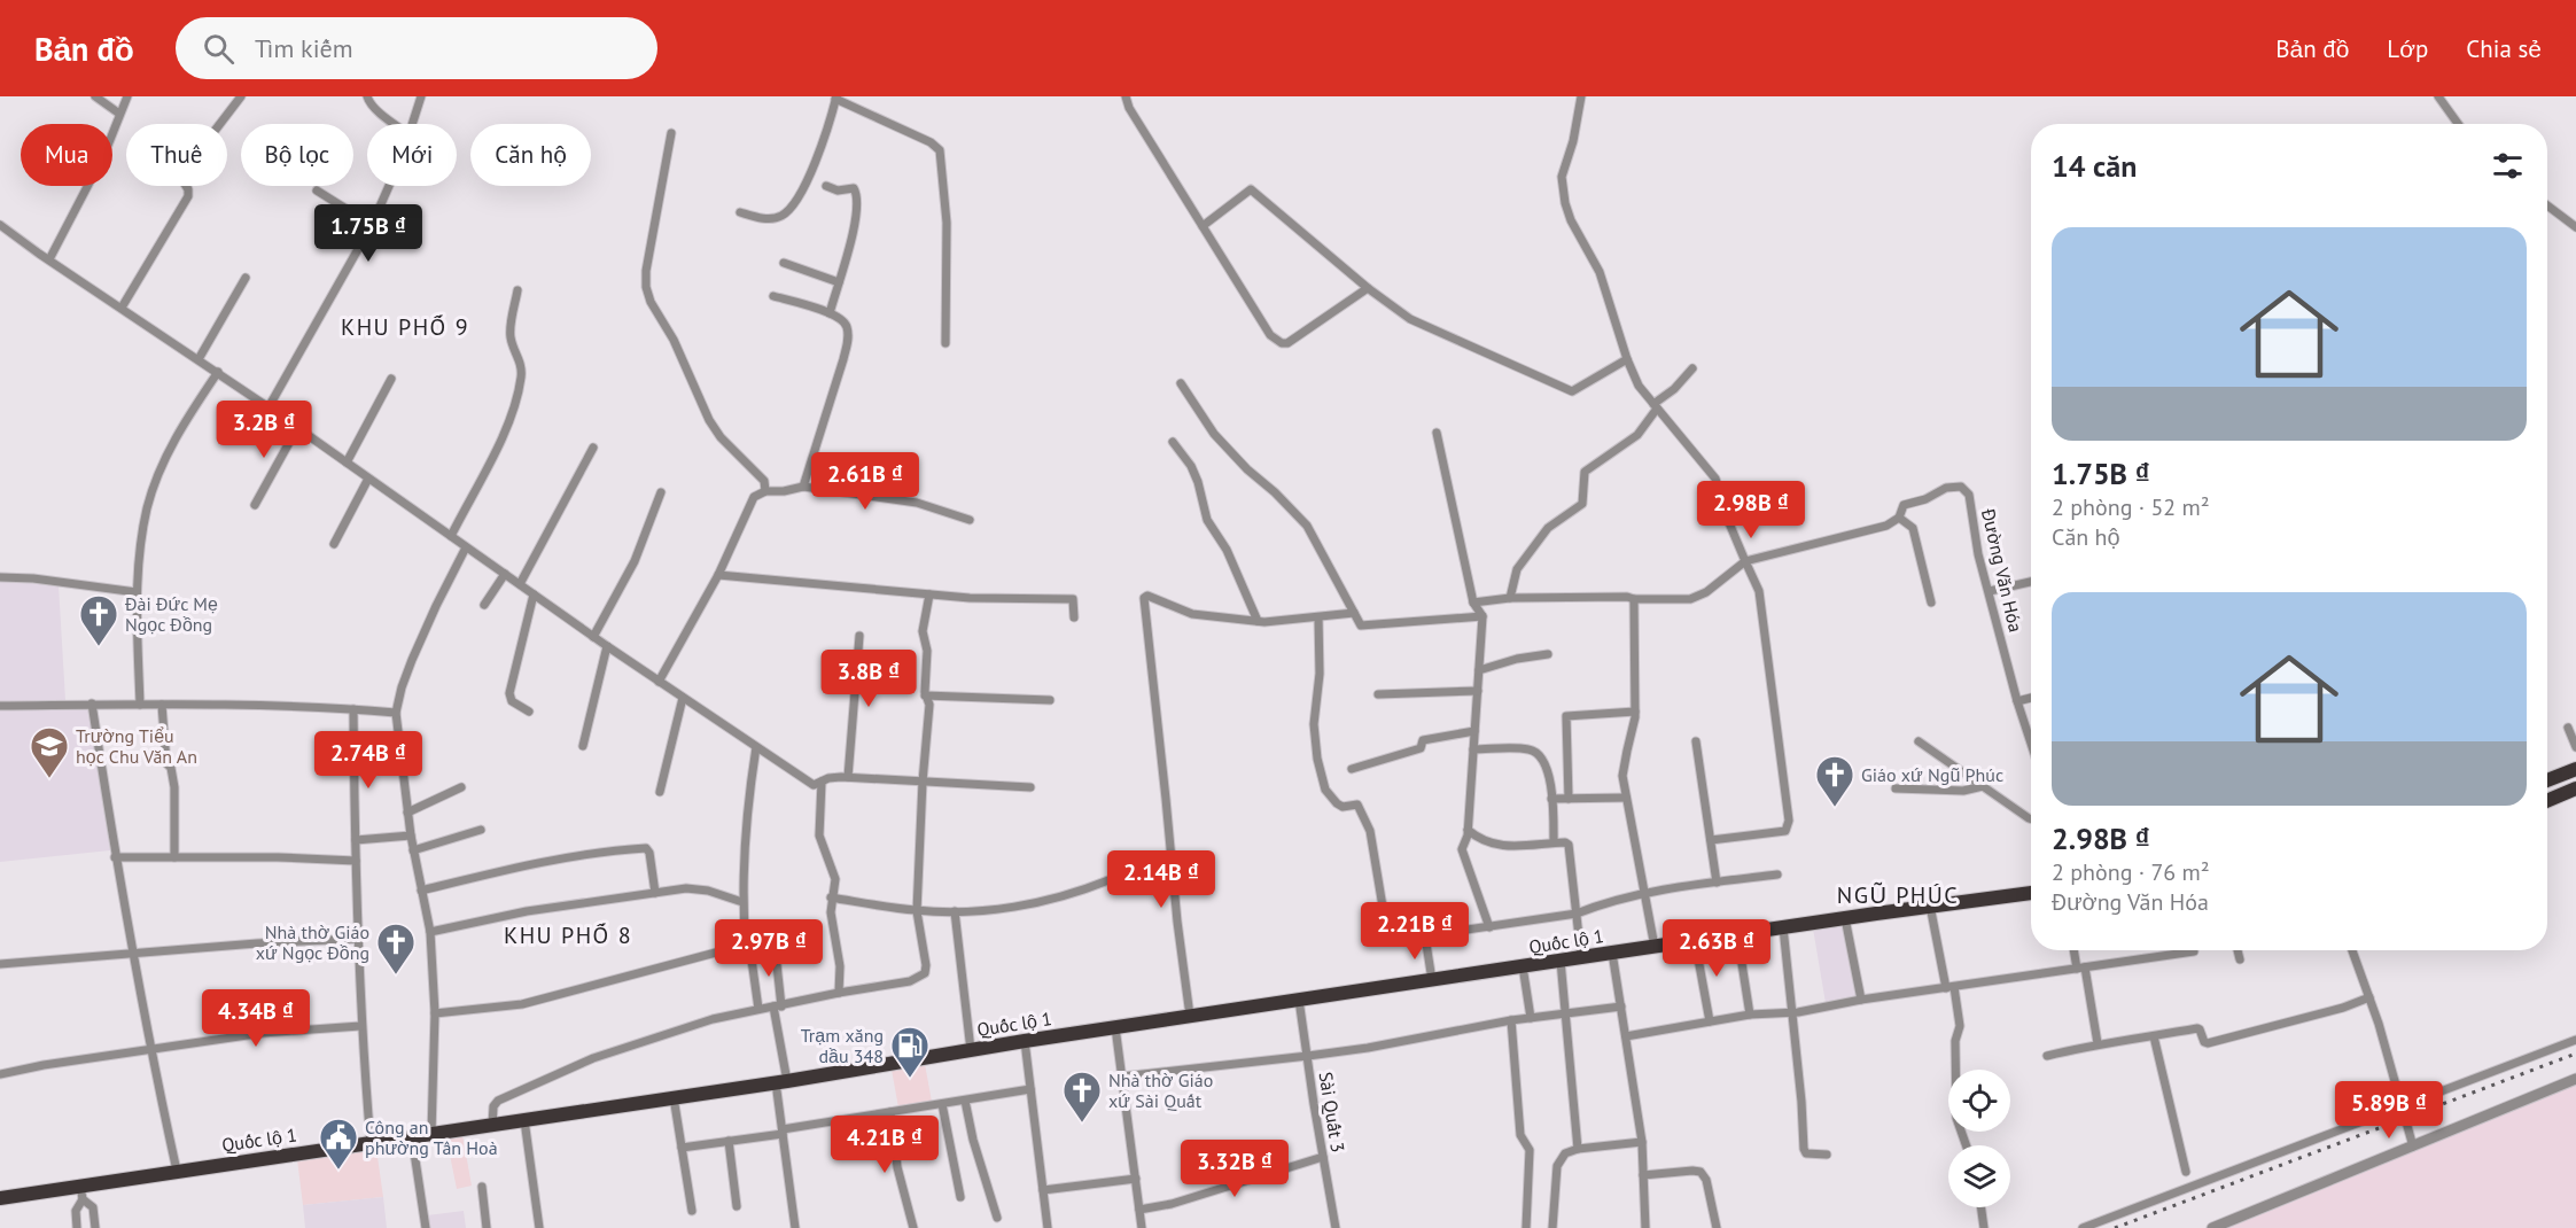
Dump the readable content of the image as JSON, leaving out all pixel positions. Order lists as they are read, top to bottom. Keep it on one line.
{"streets":{"highway":["Quốc lộ 1"],"street":["Đường Văn Hóa","Sài Quất 3"]},"crossings":[["Quốc lộ 1","Sài Quất 3"]],"districts":["KHU PHỐ 9","NGŨ PHÚC","KHU PHỐ 8"],"places":{"church":["Đài Đức Mẹ Ngọc Đồng","Giáo xứ Ngũ Phúc","Nhà thờ Giáo xứ Ngọc Đồng","Nhà thờ Giáo xứ Sài Quất"],"school or university":["Trường Tiểu học Chu Văn An"],"fuel station":["Trạm xăng dầu 348"],"public building":["Công an phường Tân Hoà"]},"page":{"header":"Bản đồ","search":"Tìm kiếm","nav":["Bản đồ","Lớp","Chia sẻ"],"chip":["Mua","Thuê","Bộ lọc","Mới","Căn hộ"],"heading":"14 căn","price":["1.75B ₫","3.2B ₫","2.61B ₫","2.98B ₫","3.8B ₫","2.74B ₫","2.14B ₫","2.21B ₫","2.97B ₫","2.63B ₫","4.34B ₫","5.89B ₫","4.21B ₫","3.32B ₫"],"list":[{"name":"1.75B ₫","note":"2 phòng · 52 m² · Căn hộ"},{"name":"2.98B ₫","note":"2 phòng · 76 m² · Đường Văn Hóa"}]}}
